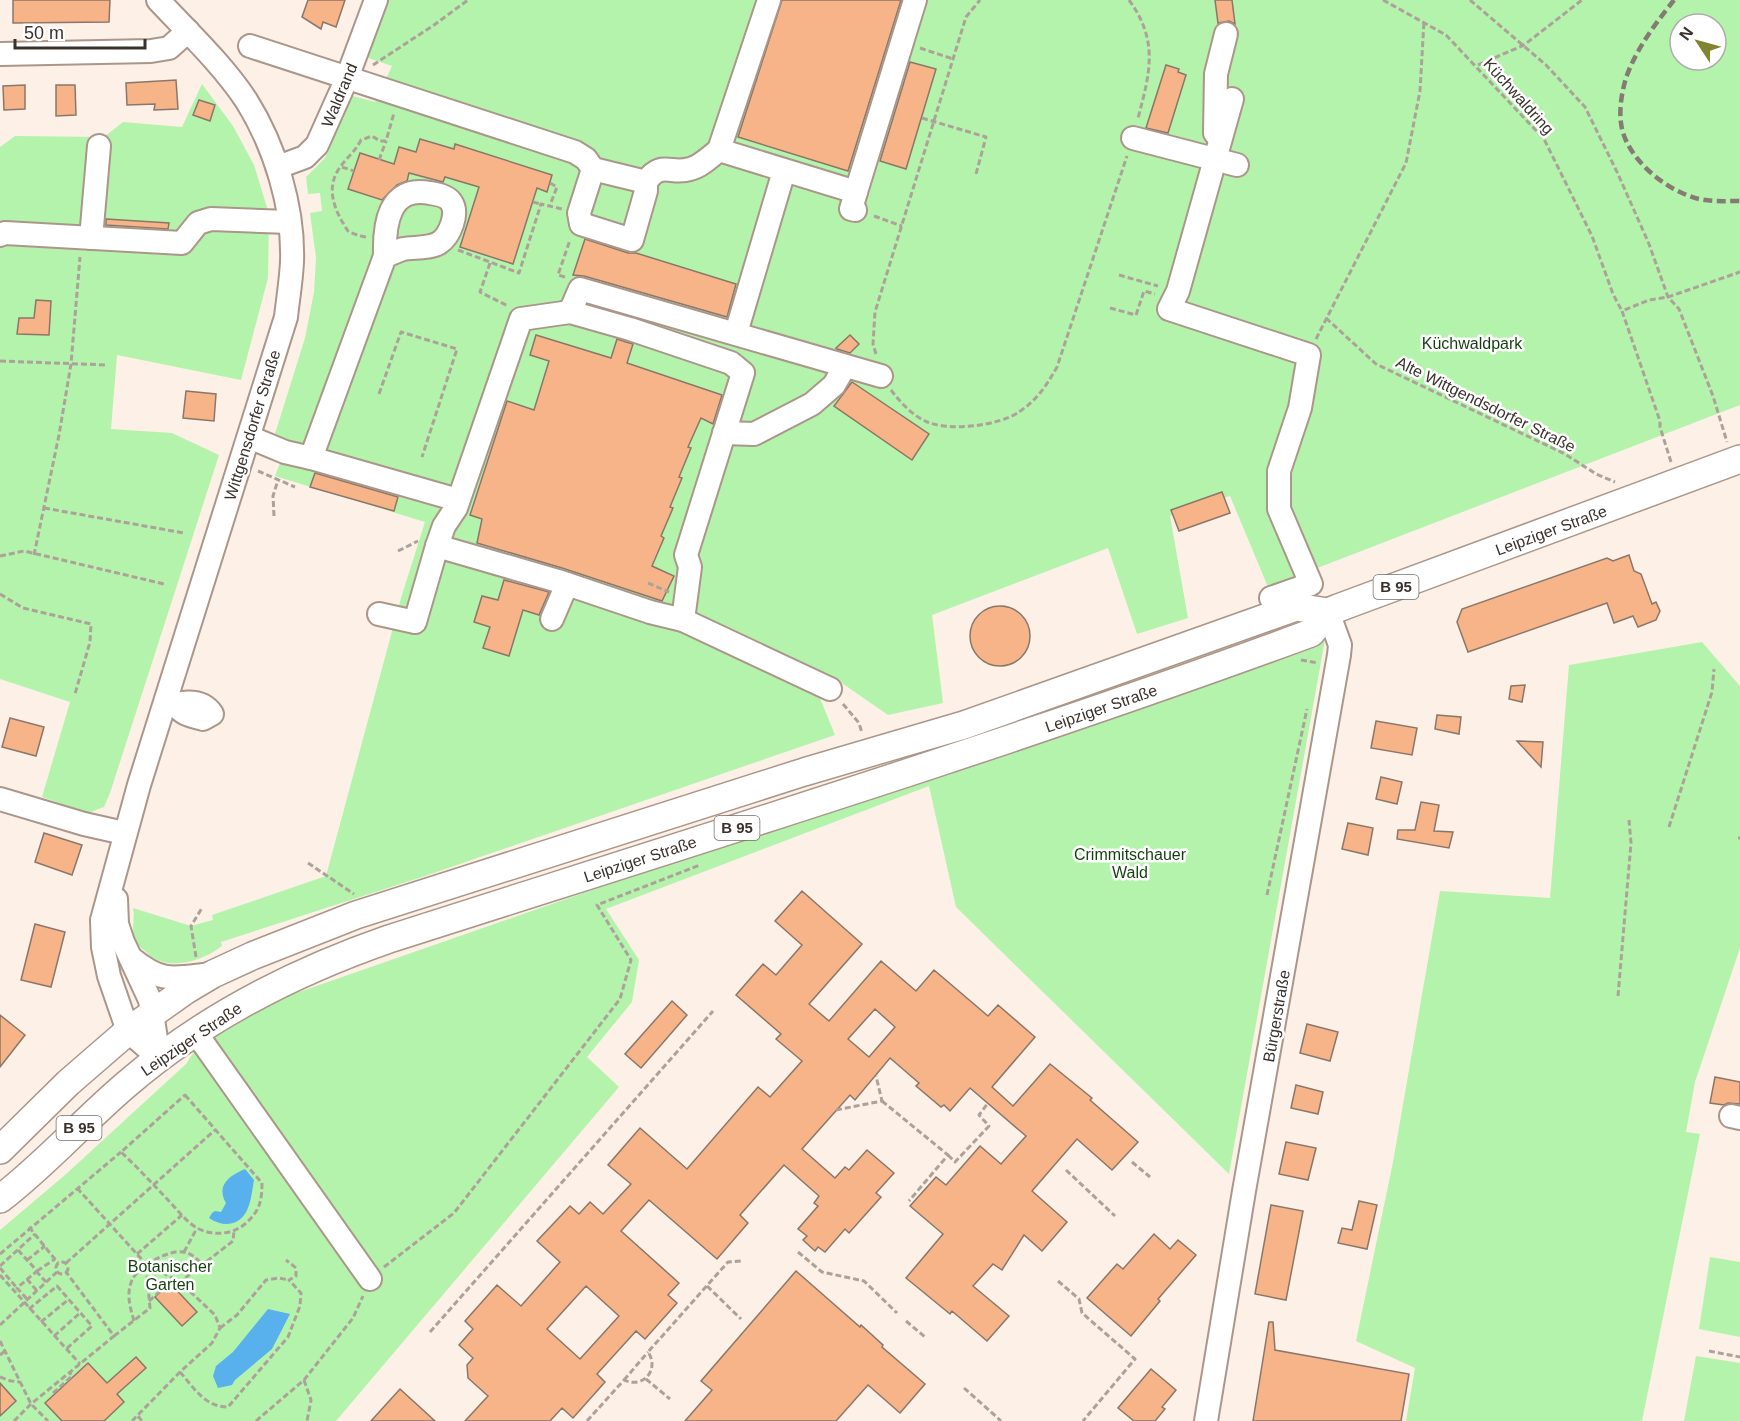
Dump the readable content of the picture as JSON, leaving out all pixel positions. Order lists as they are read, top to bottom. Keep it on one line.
{"streets":{"main road":["Leipziger Straße","B 95"],"street":["Waldrand","Wittgensdorfer Straße","Bürgerstraße"],"path":["Küchwaldring","Alte Wittgendsdorfer Straße"]},"crossings":[["Waldrand","Wittgensdorfer Straße"],["Küchwaldring","Leipziger Straße"],["Wittgensdorfer Straße","Leipziger Straße"],["Leipziger Straße","Bürgerstraße"]],"parks":["Küchwaldpark","Crimmitschauer Wald","Botanischer Garten"],"scale_bar":"50 m","north":"top left"}
